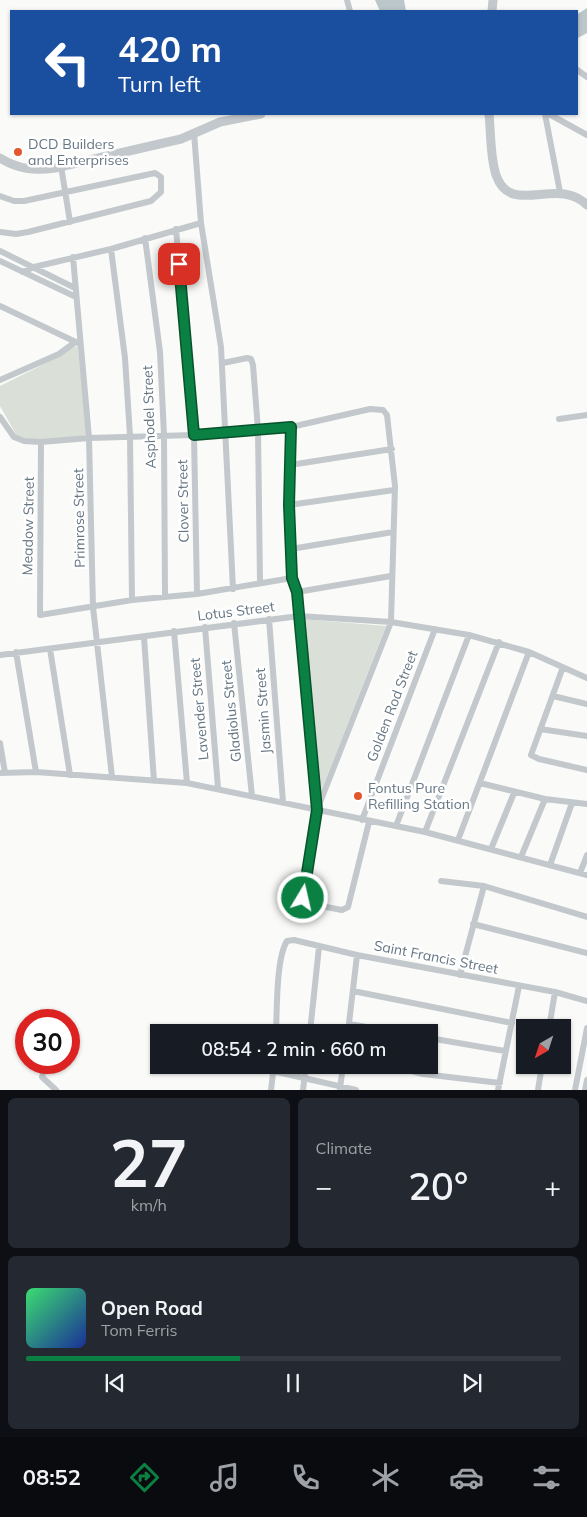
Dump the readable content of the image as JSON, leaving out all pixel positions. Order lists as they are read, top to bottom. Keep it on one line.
{"streets":{"street":["Asphodel Street","Clover Street","Primrose Street","Meadow Street","Lotus Street","Golden Rod Street","Lavender Street","Gladiolus Street","Jasmin Street","Saint Francis Street"]},"crossings":[["Primrose Street","Meadow Street"],["Primrose Street","Lotus Street"],["Lotus Street","Golden Rod Street"],["Lotus Street","Lavender Street"],["Lotus Street","Gladiolus Street"],["Lotus Street","Jasmin Street"]],"places":["DCD Builders and Enterprises","Fontus Pure Refilling Station"],"north":"bottom left","page":{"turn":["420 m","Turn left"],"limit":"30","trip":"08:54 · 2 min · 660 m","tile":[["27","km/h"],"Climate"],"heat":["−","20°","+"],"song":["Open Road","Tom Ferris"],"tabs":"08:52"}}
